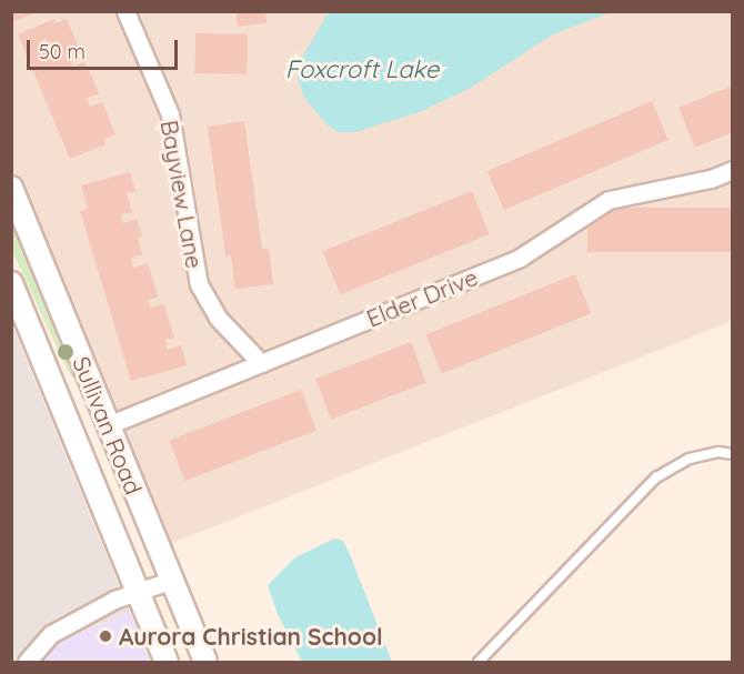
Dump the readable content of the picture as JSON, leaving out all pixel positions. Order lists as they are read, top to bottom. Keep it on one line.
{"streets":{"street":["Bayview Lane","Elder Drive","Sullivan Road"]},"crossings":[["Bayview Lane","Elder Drive"],["Elder Drive","Sullivan Road"]],"water":["Foxcroft Lake"],"places":["Aurora Christian School"],"scale_bar":"50 m"}
